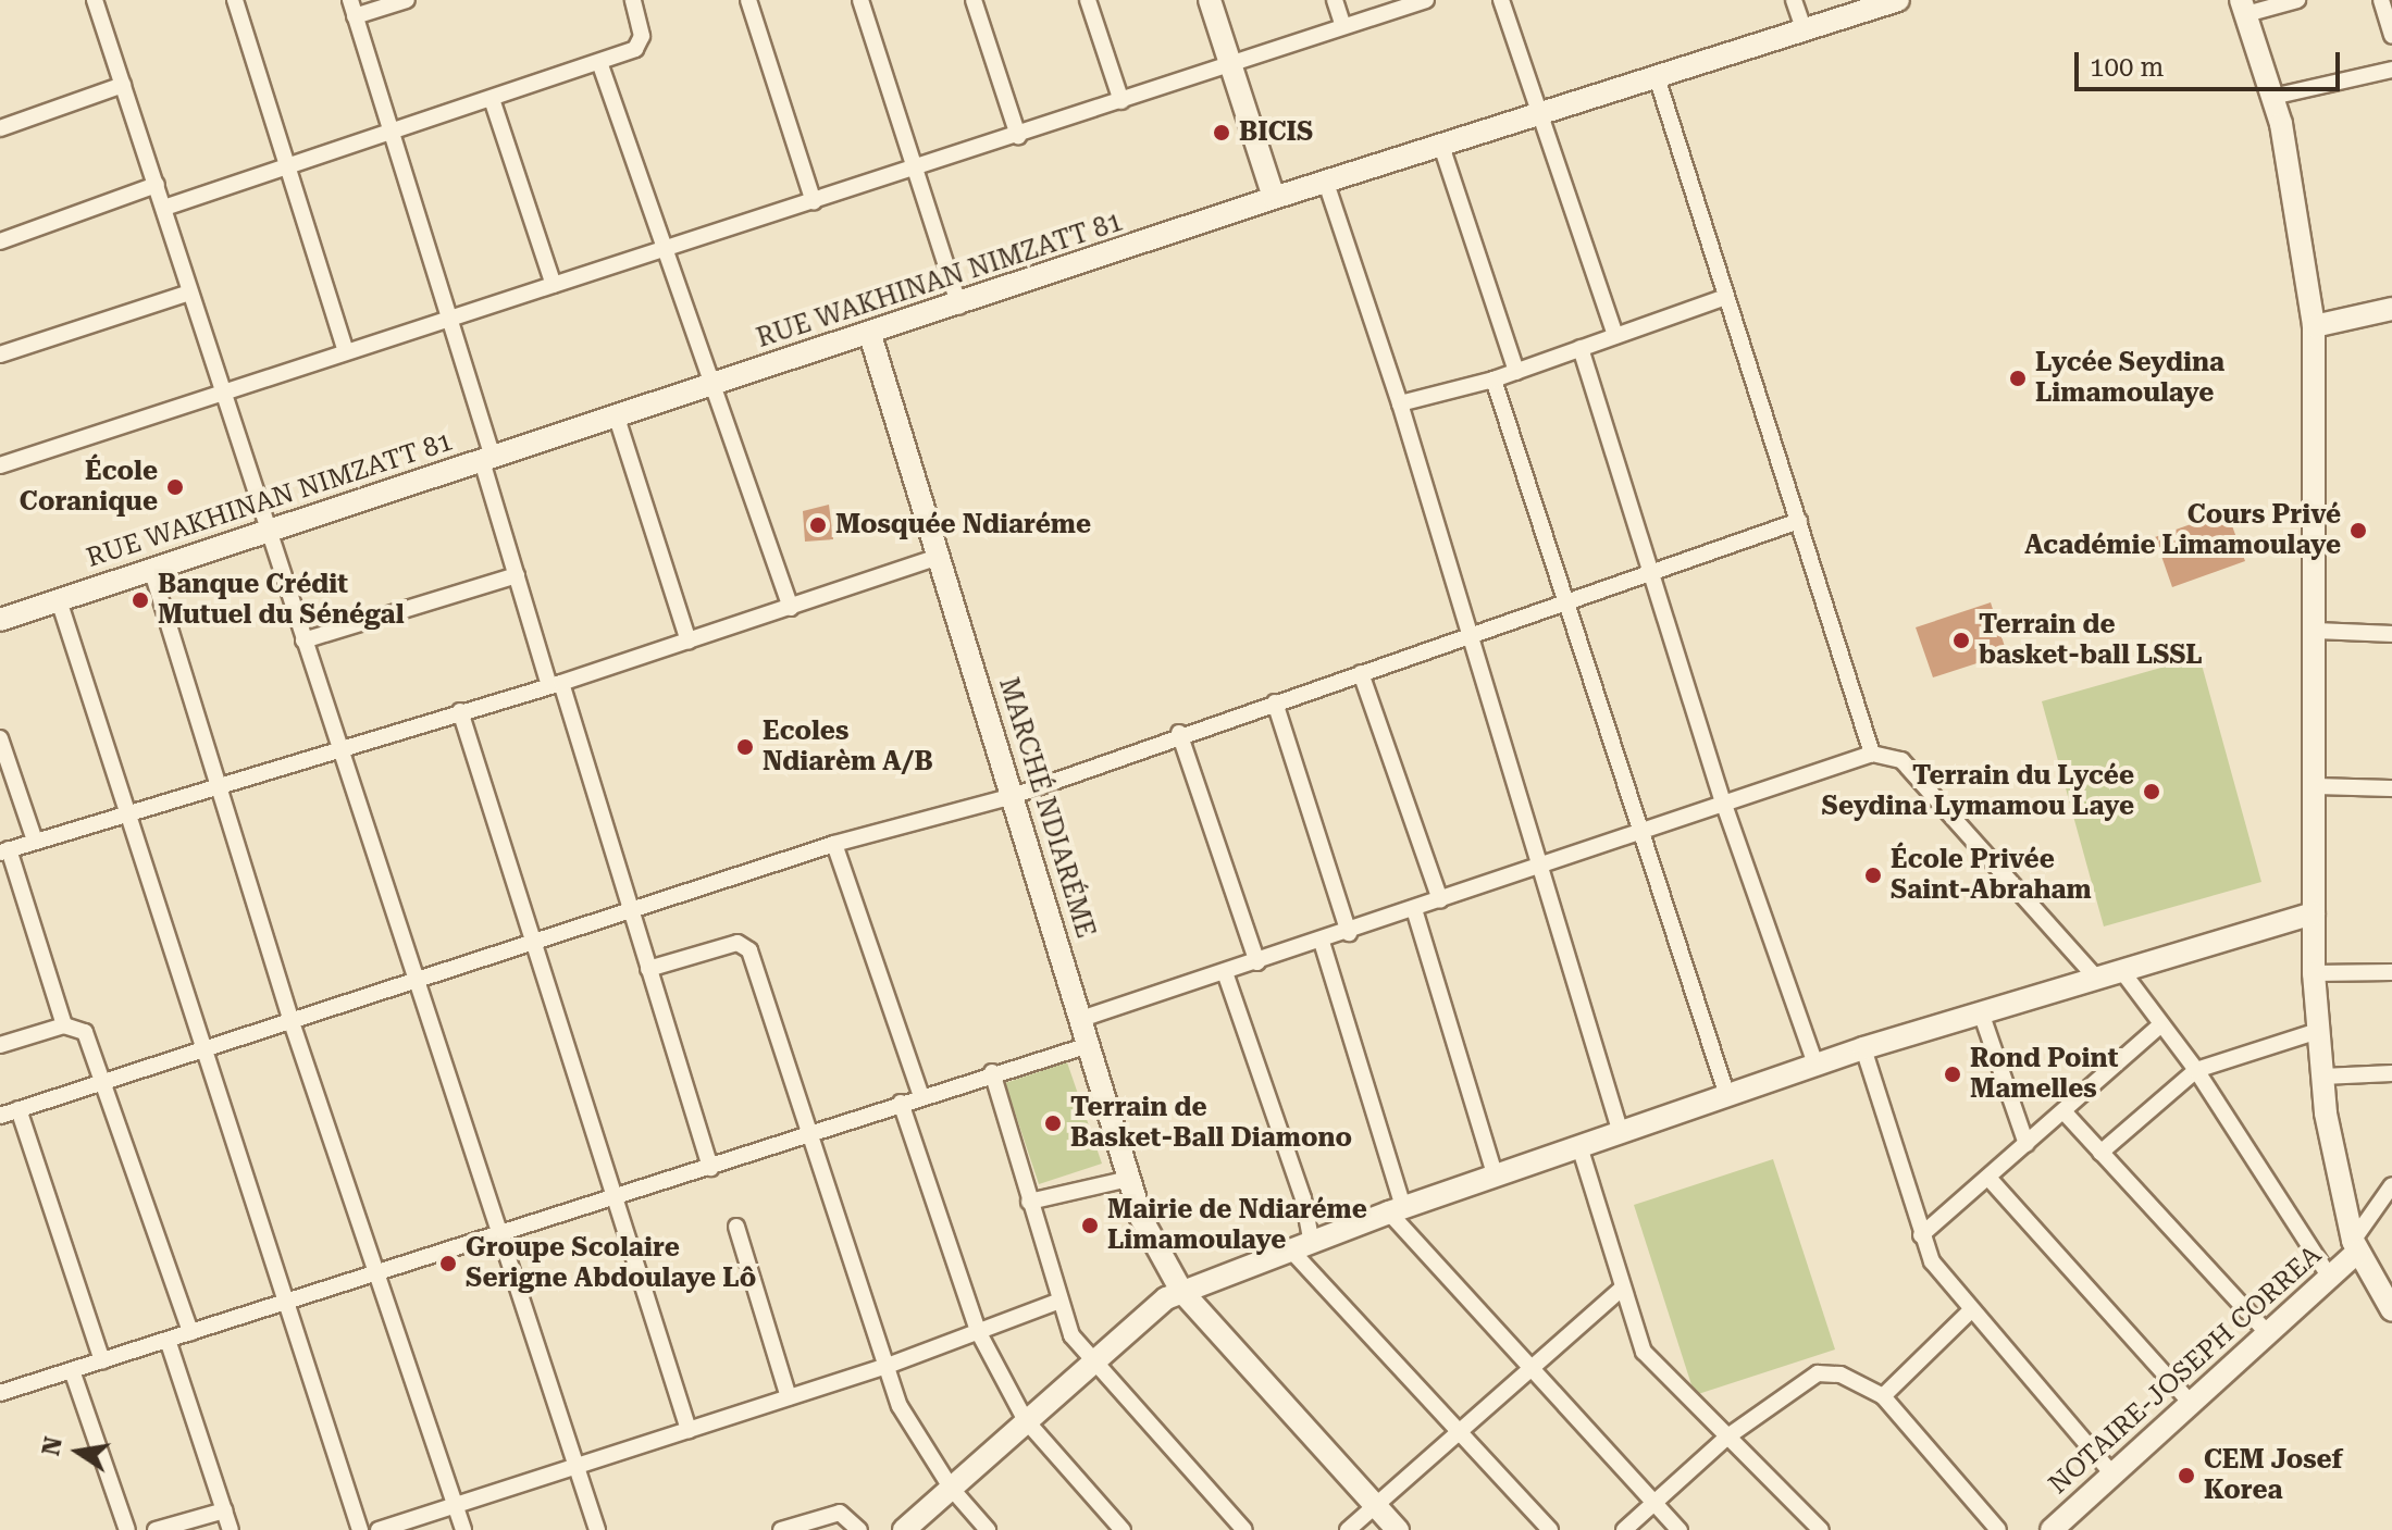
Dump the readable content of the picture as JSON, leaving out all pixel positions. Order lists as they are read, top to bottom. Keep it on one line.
{"streets":{"street":["RUE WAKHINAN NIMZATT 81","MARCHÉ NDIARÉME","NOTAIRE-JOSEPH CORREA"]},"crossings":[["RUE WAKHINAN NIMZATT 81","MARCHÉ NDIARÉME"]],"places":["BICIS","Lycée Seydina Limamoulaye","École Coranique","Mosquée Ndiaréme","Cours Privé Académie Limamoulaye","Banque Crédit Mutuel du Sénégal","Terrain de basket-ball LSSL","Ecoles Ndiarèm A/B","Terrain du Lycée Seydina Lymamou Laye","École Privée Saint-Abraham","Rond Point Mamelles","Terrain de Basket-Ball Diamono","Mairie de Ndiaréme Limamoulaye","Groupe Scolaire Serigne Abdoulaye Lô","CEM Josef Korea"],"scale_bar":"100 m","north":"left"}
